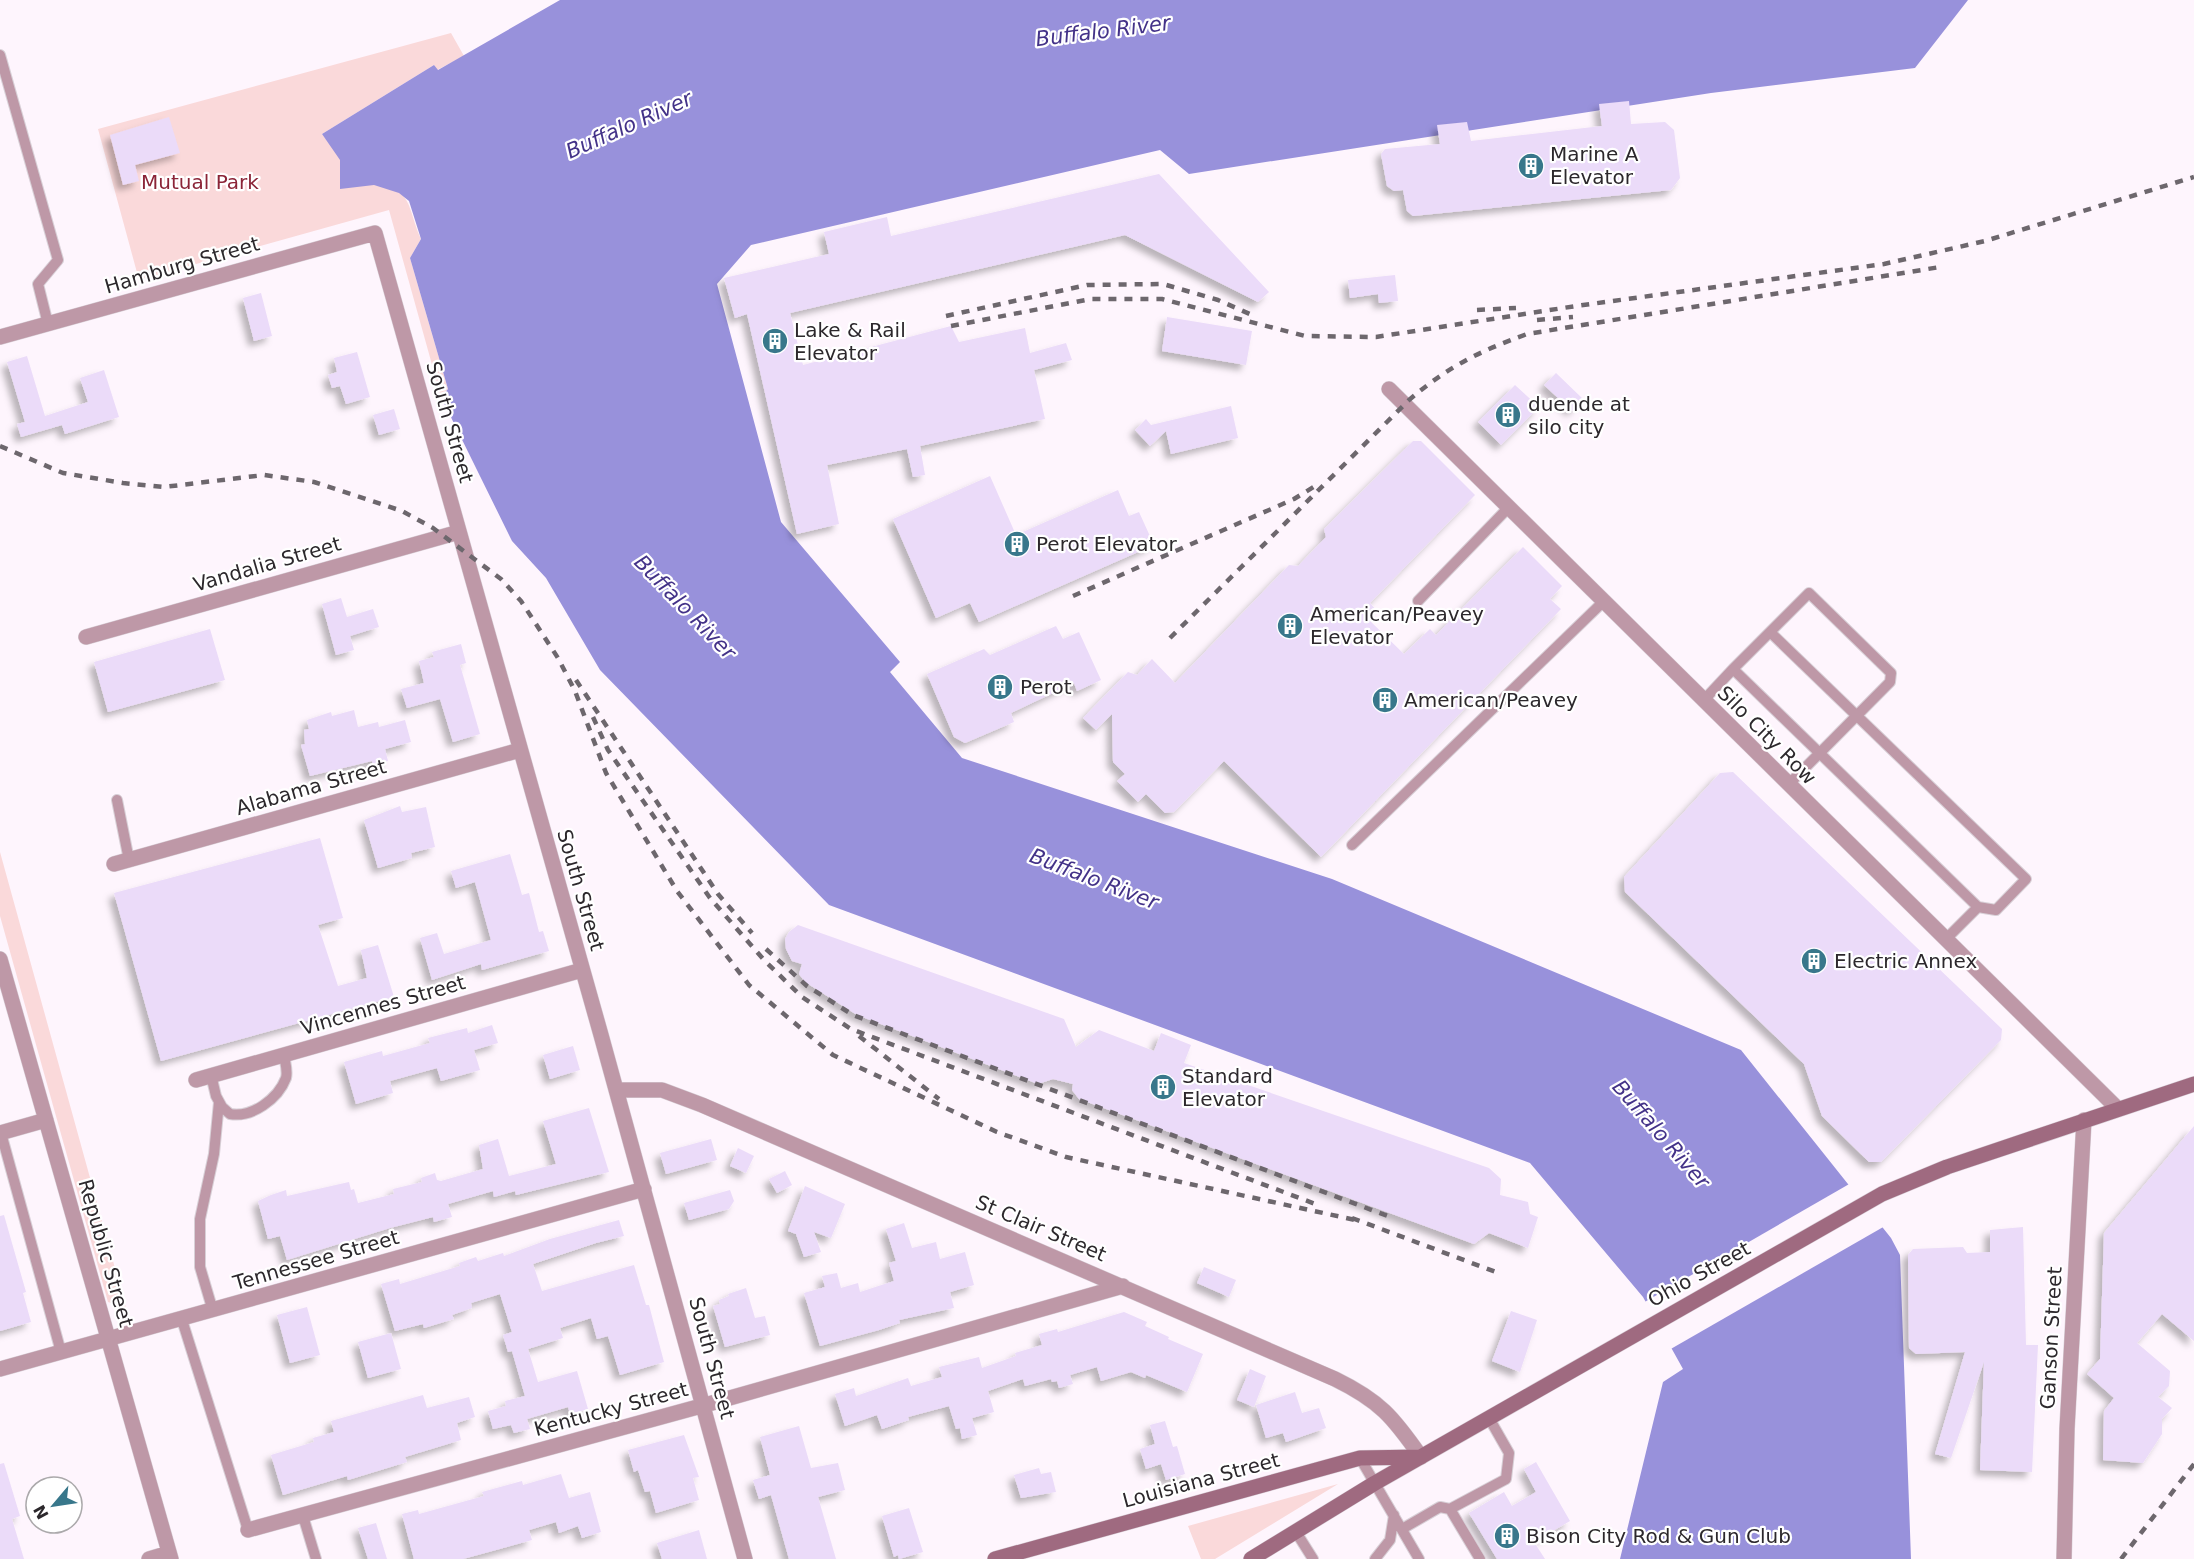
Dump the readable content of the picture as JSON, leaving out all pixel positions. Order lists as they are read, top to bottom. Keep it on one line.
{"streets":{"street":["Hamburg Street","South Street","Vandalia Street","Silo City Row","Alabama Street","Vincennes Street","St Clair Street","Republic Street","Tennessee Street","Ohio Street","Ganson Street","Kentucky Street","Louisiana Street"]},"crossings":[["Hamburg Street","South Street"],["South Street","Vandalia Street"],["South Street","Alabama Street"],["South Street","Vincennes Street"],["South Street","St Clair Street"],["South Street","Tennessee Street"],["South Street","Kentucky Street"],["Silo City Row","Ohio Street"],["St Clair Street","Ohio Street"],["St Clair Street","Kentucky Street"],["St Clair Street","Louisiana Street"],["Republic Street","Tennessee Street"],["Ohio Street","Ganson Street"],["Ohio Street","Louisiana Street"]],"water":["Buffalo River"],"parks":["Mutual Park"],"places":{"building":["Marine A Elevator","Lake & Rail Elevator","duende at silo city","Perot Elevator","American/Peavey Elevator","Perot","American/Peavey","Electric Annex","Standard Elevator","Bison City Rod & Gun Club"]},"north":"bottom left"}
